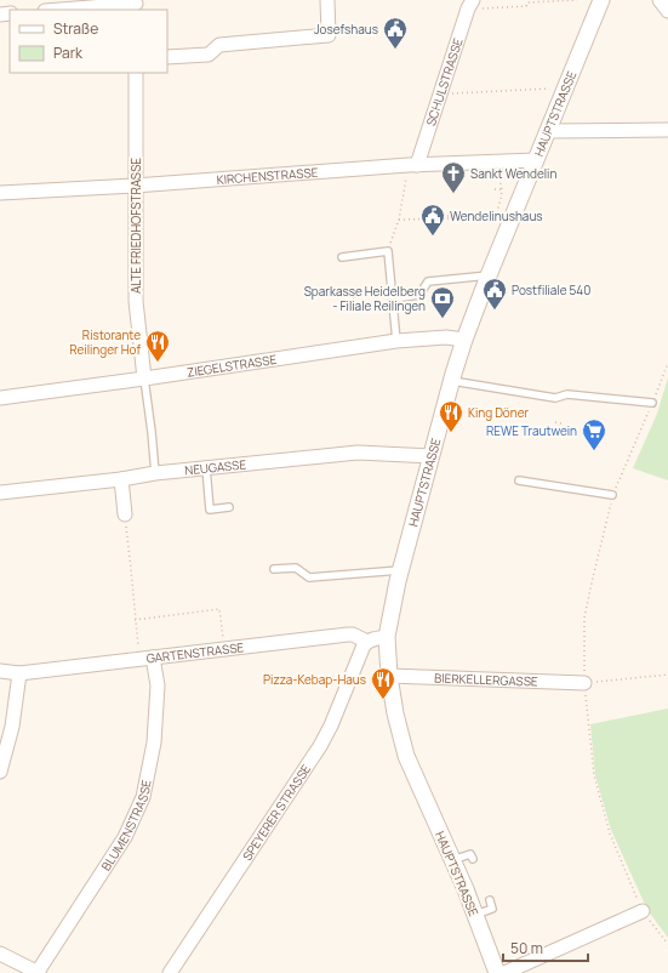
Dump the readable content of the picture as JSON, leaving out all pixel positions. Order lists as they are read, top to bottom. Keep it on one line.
{"streets":{"street":["SCHULSTRASSE","HAUPTSTRASSE","KIRCHENSTRASSE","ALTE FRIEDHOFSTRASSE","ZIEGELSTRASSE","NEUGASSE","GARTENSTRASSE","BIERKELLERGASSE","SPEYERER STRASSE","BLUMENSTRASSE"]},"crossings":[["SCHULSTRASSE","KIRCHENSTRASSE"],["HAUPTSTRASSE","KIRCHENSTRASSE"],["HAUPTSTRASSE","ZIEGELSTRASSE"],["HAUPTSTRASSE","NEUGASSE"],["HAUPTSTRASSE","BIERKELLERGASSE"],["KIRCHENSTRASSE","ALTE FRIEDHOFSTRASSE"],["ALTE FRIEDHOFSTRASSE","ZIEGELSTRASSE"],["GARTENSTRASSE","SPEYERER STRASSE"],["GARTENSTRASSE","BLUMENSTRASSE"]],"places":{"public building":["Josefshaus","Wendelinushaus","Postfiliale 540"],"church":["Sankt Wendelin"],"bank":["Sparkasse Heidelberg - Filiale Reilingen"],"restaurant":["Ristorante Reilinger Hof","King Döner","Pizza-Kebap-Haus"],"supermarket":["REWE Trautwein"]},"legend":["Straße","Park"],"scale_bar":"50 m"}
